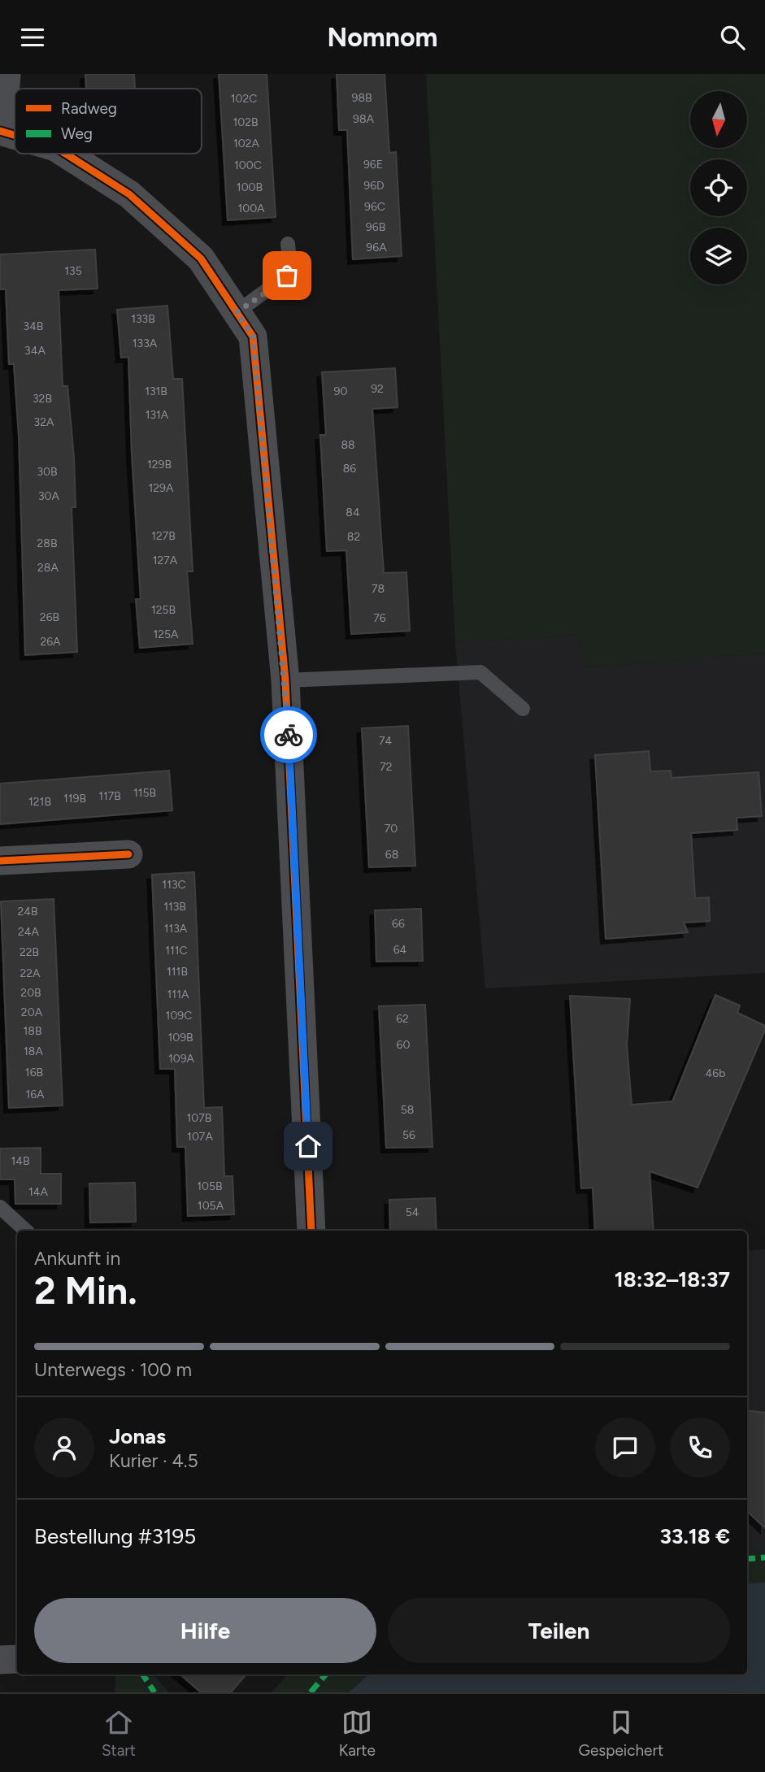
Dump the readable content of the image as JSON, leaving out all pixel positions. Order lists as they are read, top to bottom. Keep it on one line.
{"house_numbers":["98B","102C","98A","102B","102A","96E","100C","96D","100B","96C","100A","96B","96A","135","133B","34B","133A","34A","92","131B","90","32B","131A","32A","88","129B","86","30B","129A","30A","84","127B","82","28B","127A","28A","78","125B","26B","76","125A","26A","74","72","115B","117B","119B","121B","70","68","113C","113B","24B","66","113A","24A","64","111C","22B","111B","22A","20B","111A","20A","109C","62","18B","109B","60","18A","109A","16B","46b","16A","58","107B","56","107A","14B","105B","14A","105A","54"],"legend":["Radweg","Weg"],"north":"bottom","page":{"header":"Nomnom","heading":["2 Min.","Ankunft in","18:32–18:37"],"panel":["Jonas","Kurier · 4.5","Bestellung #3195","33.18 €"],"bar":"Unterwegs · 100 m","buttons":["Hilfe","Teilen"],"tabs":["Start","Karte","Gespeichert"]}}
